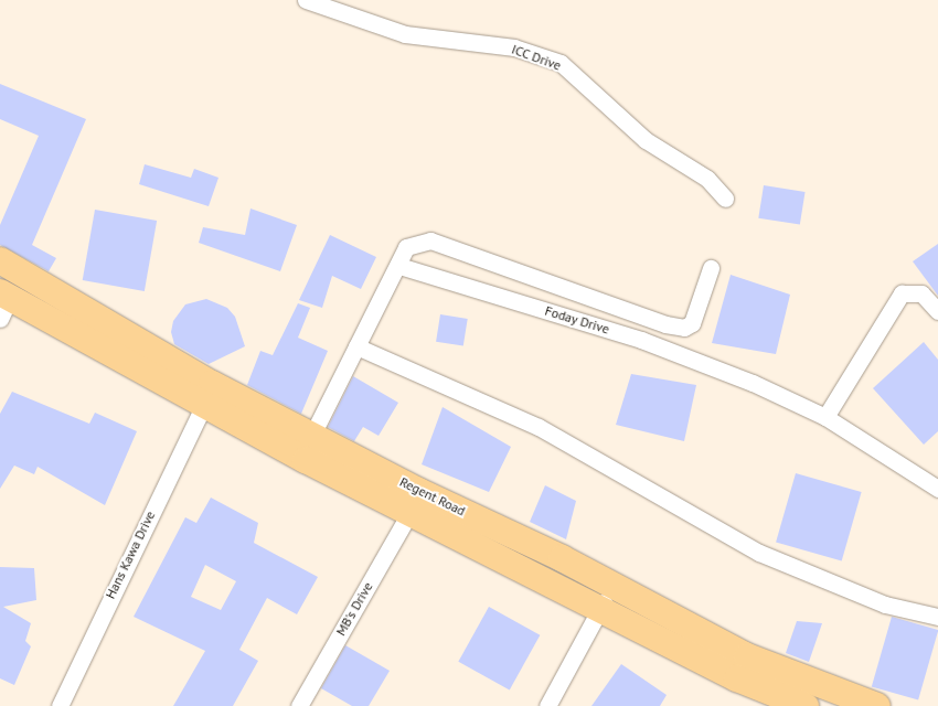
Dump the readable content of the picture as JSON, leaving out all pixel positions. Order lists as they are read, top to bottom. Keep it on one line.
{"streets":{"main road":["Regent Road"],"street":["ICC Drive","Foday Drive","Hans Kawa Drive","MB's Drive"]},"crossings":[["Regent Road","Hans Kawa Drive"],["Regent Road","MB's Drive"]]}
